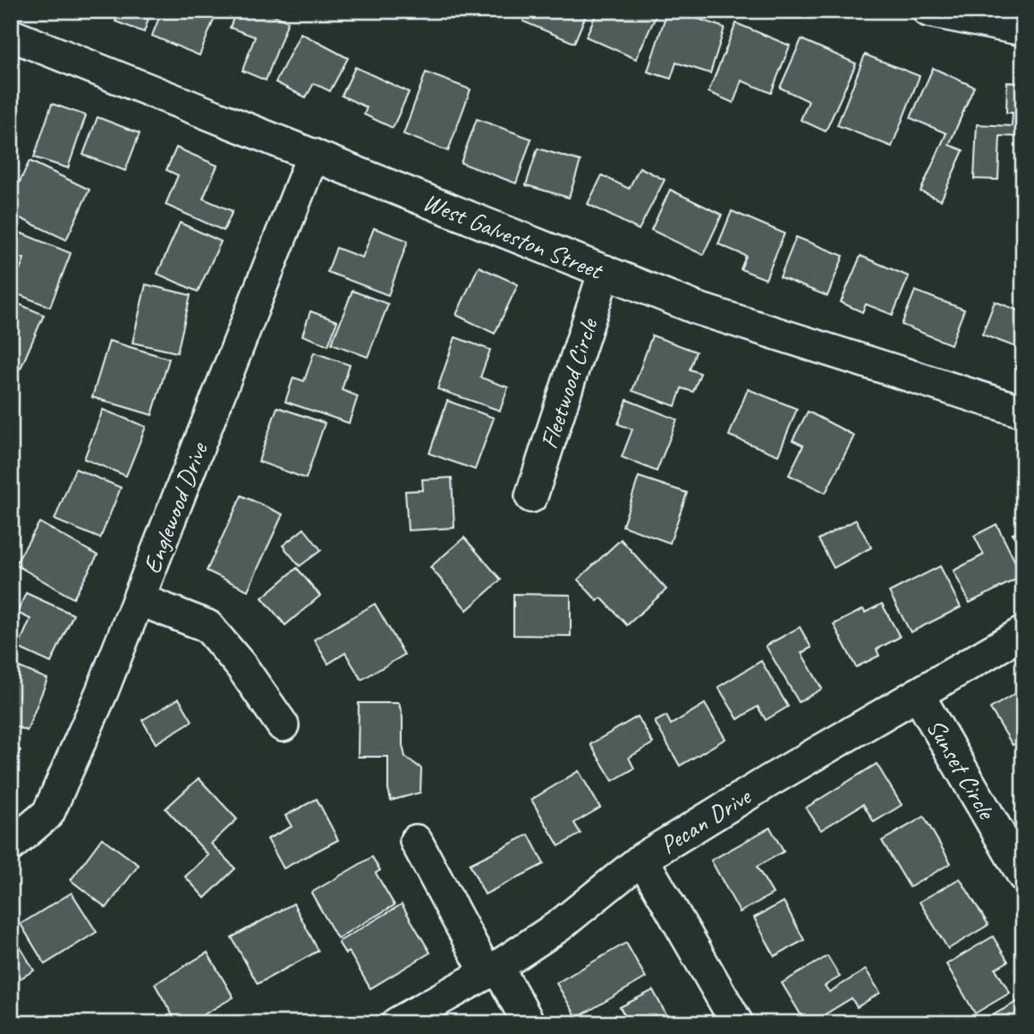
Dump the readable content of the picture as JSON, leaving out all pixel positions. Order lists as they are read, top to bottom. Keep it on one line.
{"streets":{"street":["West Galveston Street","Fleetwood Circle","Englewood Drive","Sunset Circle","Pecan Drive"]},"crossings":[["West Galveston Street","Fleetwood Circle"],["West Galveston Street","Englewood Drive"],["Sunset Circle","Pecan Drive"]]}
